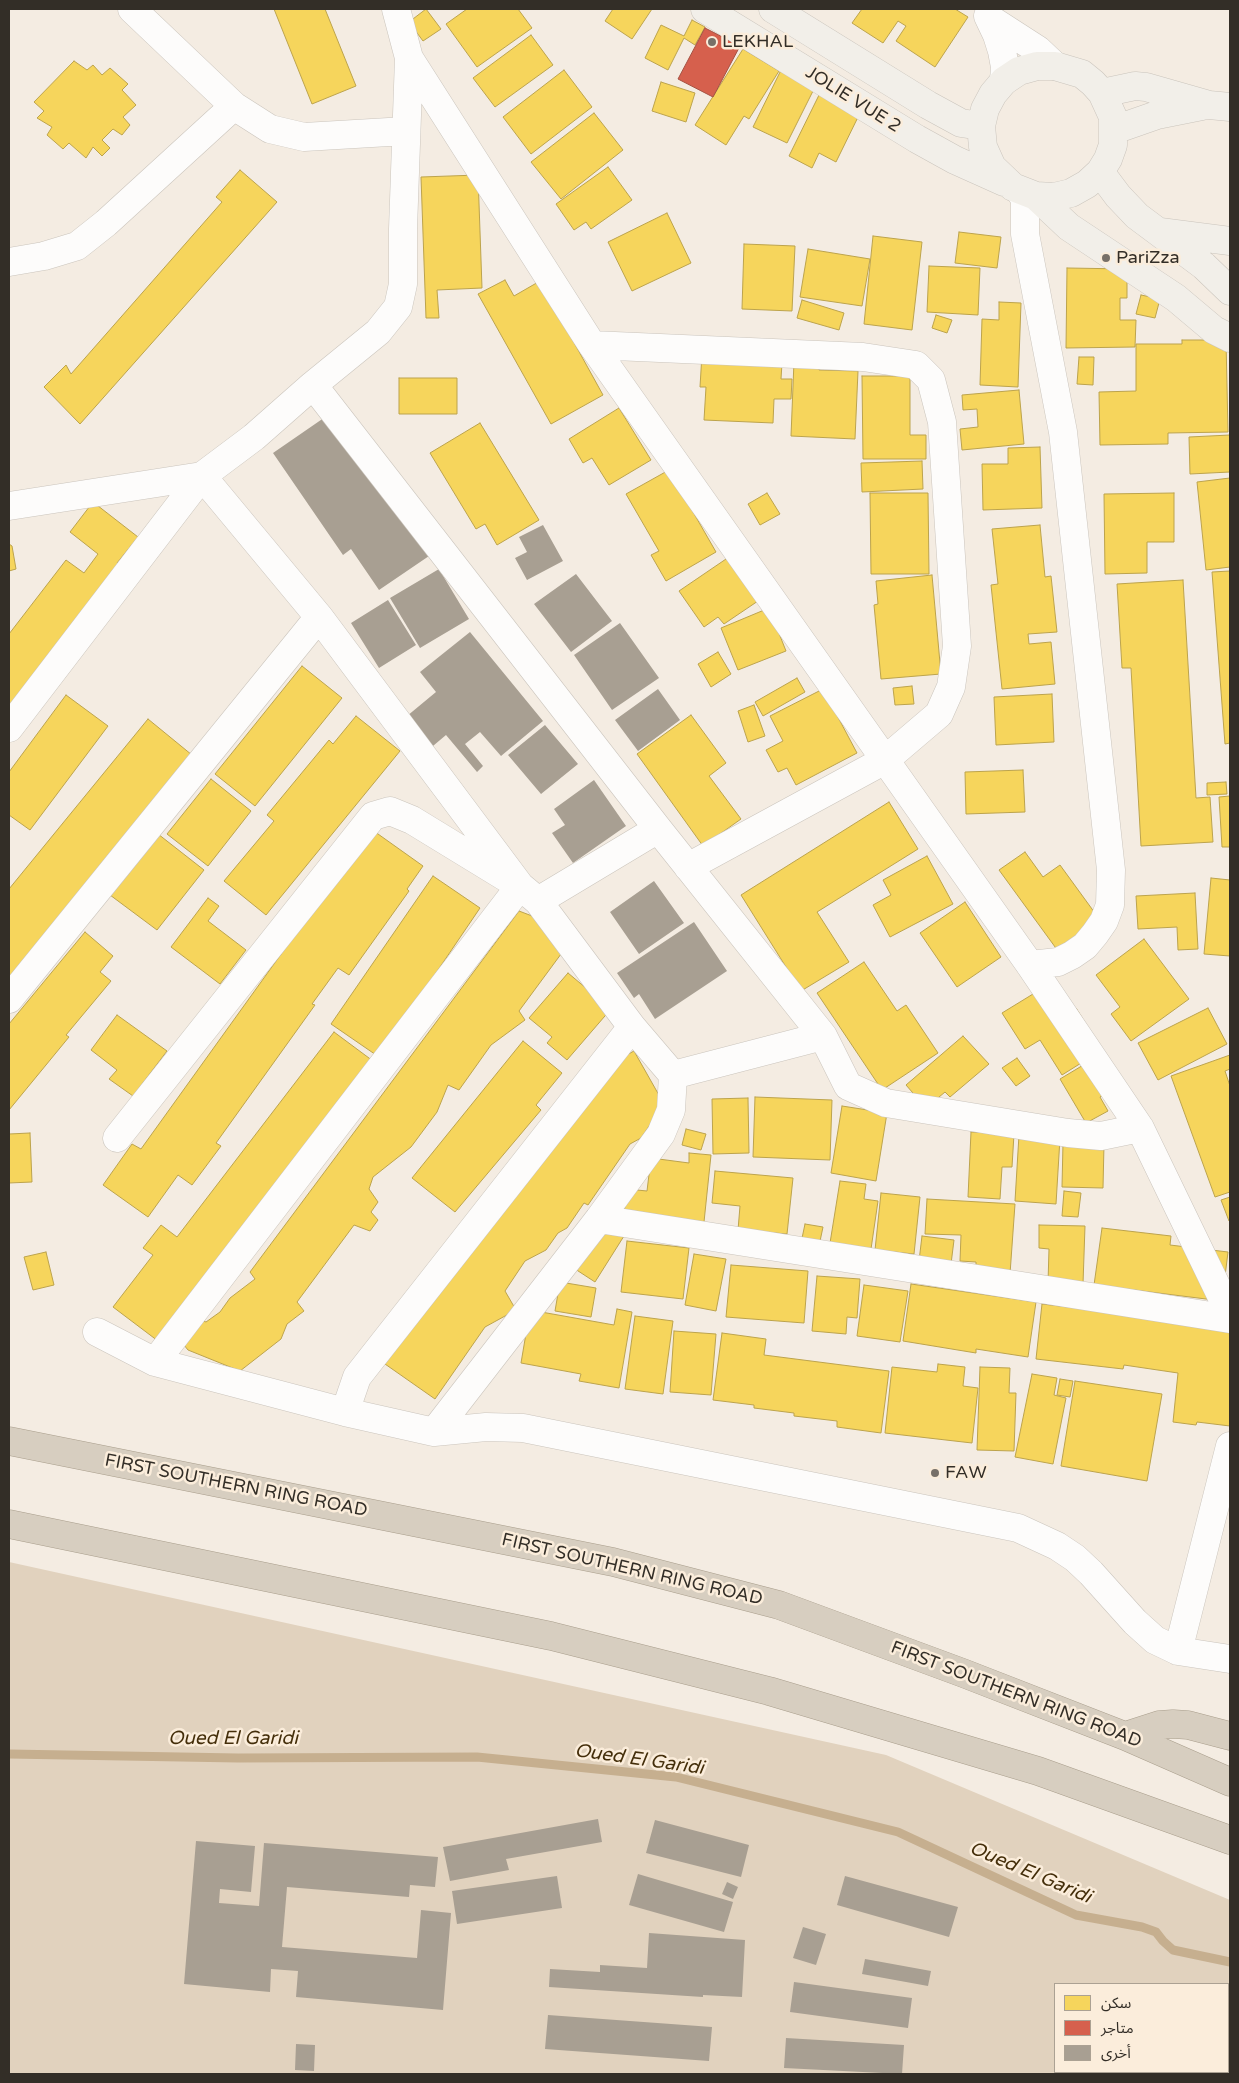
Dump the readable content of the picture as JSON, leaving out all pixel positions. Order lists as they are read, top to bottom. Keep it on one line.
{"streets":{"highway":["FIRST SOUTHERN RING ROAD"],"street":["JOLIE VUE 2"]},"water":["Oued El Garidi"],"places":["LEKHAL","PariZza","FAW"],"legend":["سكن","متاجر","أخرى"]}
